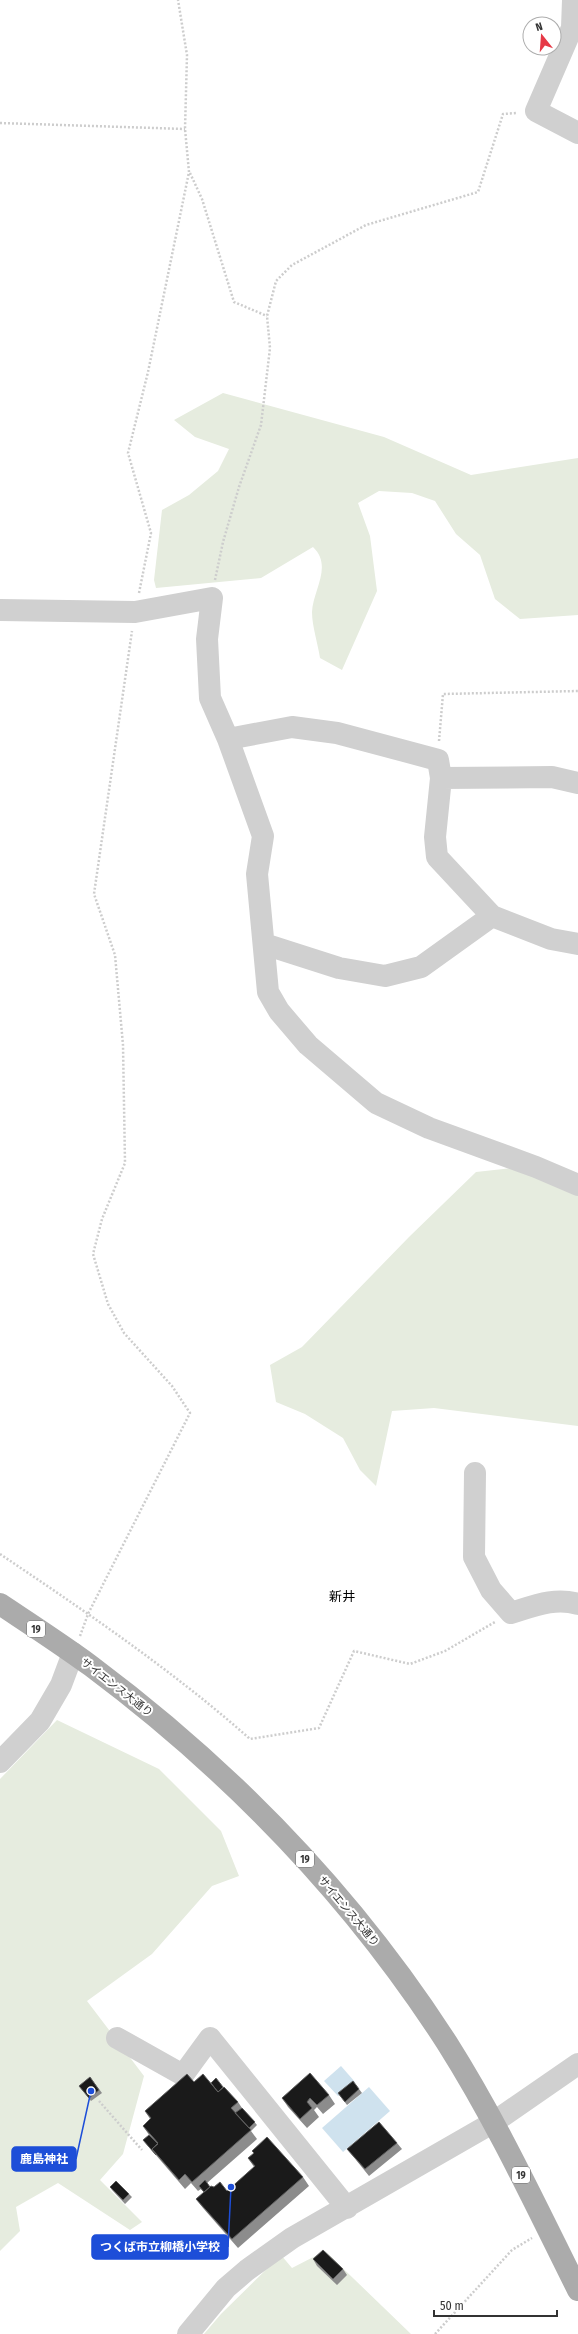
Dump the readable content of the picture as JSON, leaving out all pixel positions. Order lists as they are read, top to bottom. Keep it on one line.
{"streets":{"main road":["19","サイエンス大通り"]},"districts":["新井"],"places":["鹿島神社","つくば市立柳橋小学校"],"scale_bar":"50 m","north":"top"}
